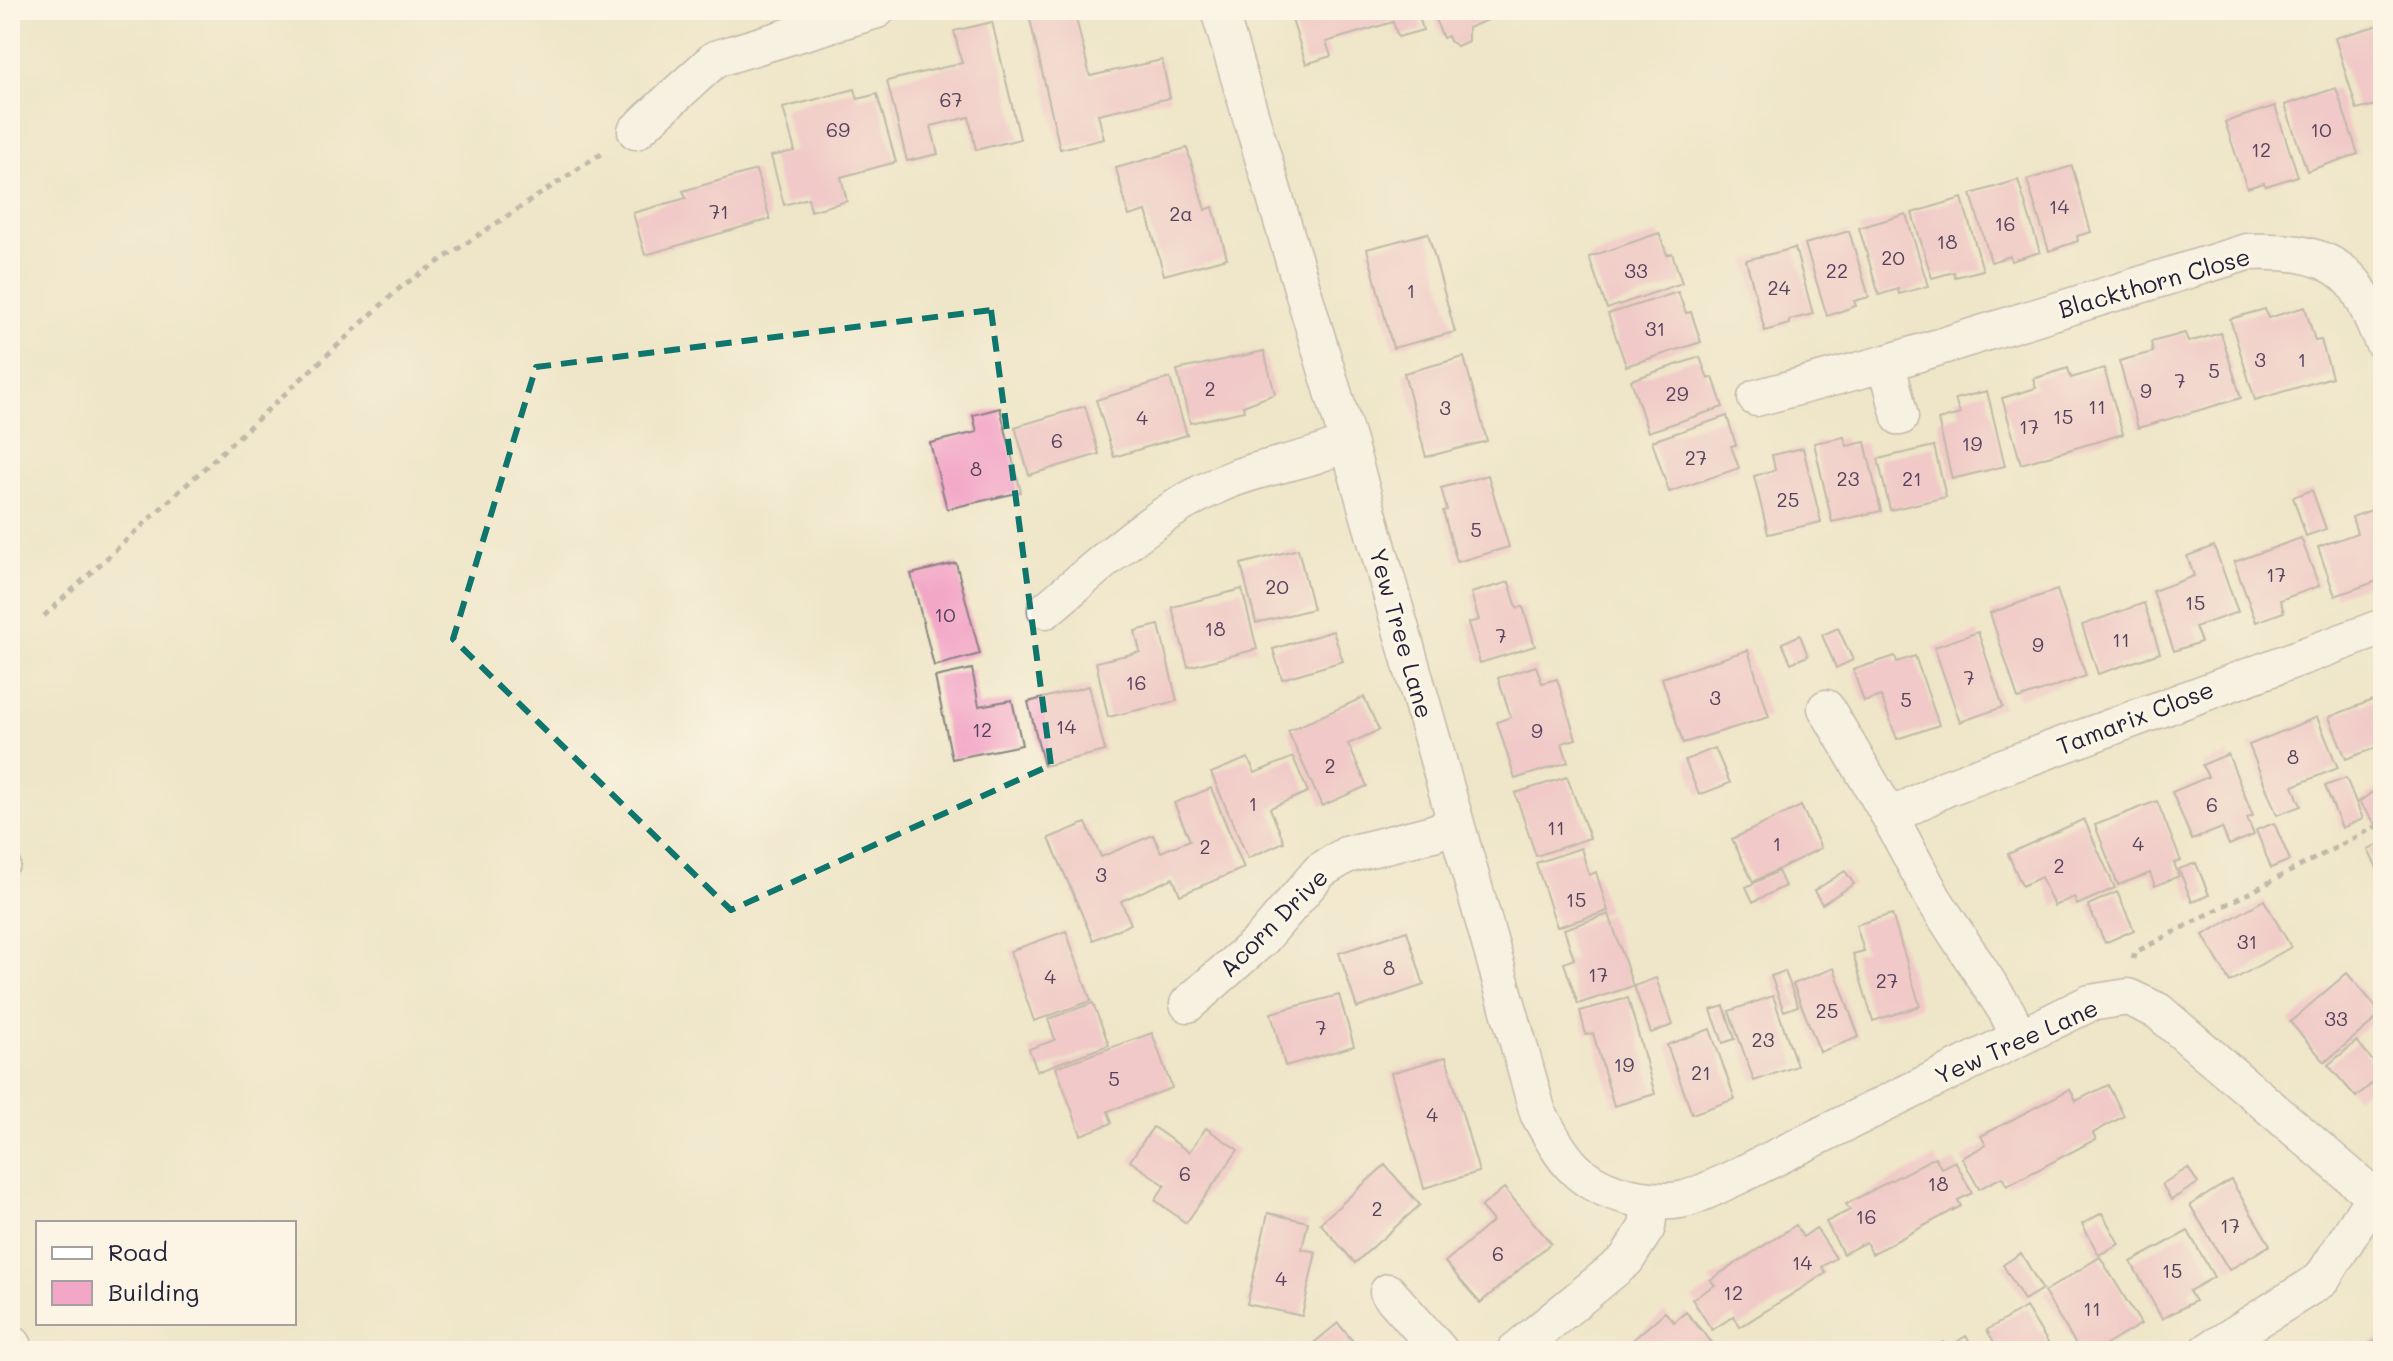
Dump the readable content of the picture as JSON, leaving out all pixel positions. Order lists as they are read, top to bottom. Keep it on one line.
{"streets":{"street":["Blackthorn Close","Yew Tree Lane","Tamarix Close","Acorn Drive"]},"crossings":[["Yew Tree Lane","Acorn Drive"]],"house_numbers":["67","69","10","12","14","71","2a","16","18","20","33","22","24","1","31","3","1","5","7","2","9","29","11","3","15","4","17","6","19","27","8","23","21","25","5","17","20","15","10","18","7","11","9","7","16","3","5","14","12","9","8","2","1","6","11","1","4","2","2","3","15","31","8","17","4","27","25","33","7","23","19","21","5","4","6","18","2","16","17","6","14","15","4","12","11"],"legend":["Road","Building"]}
